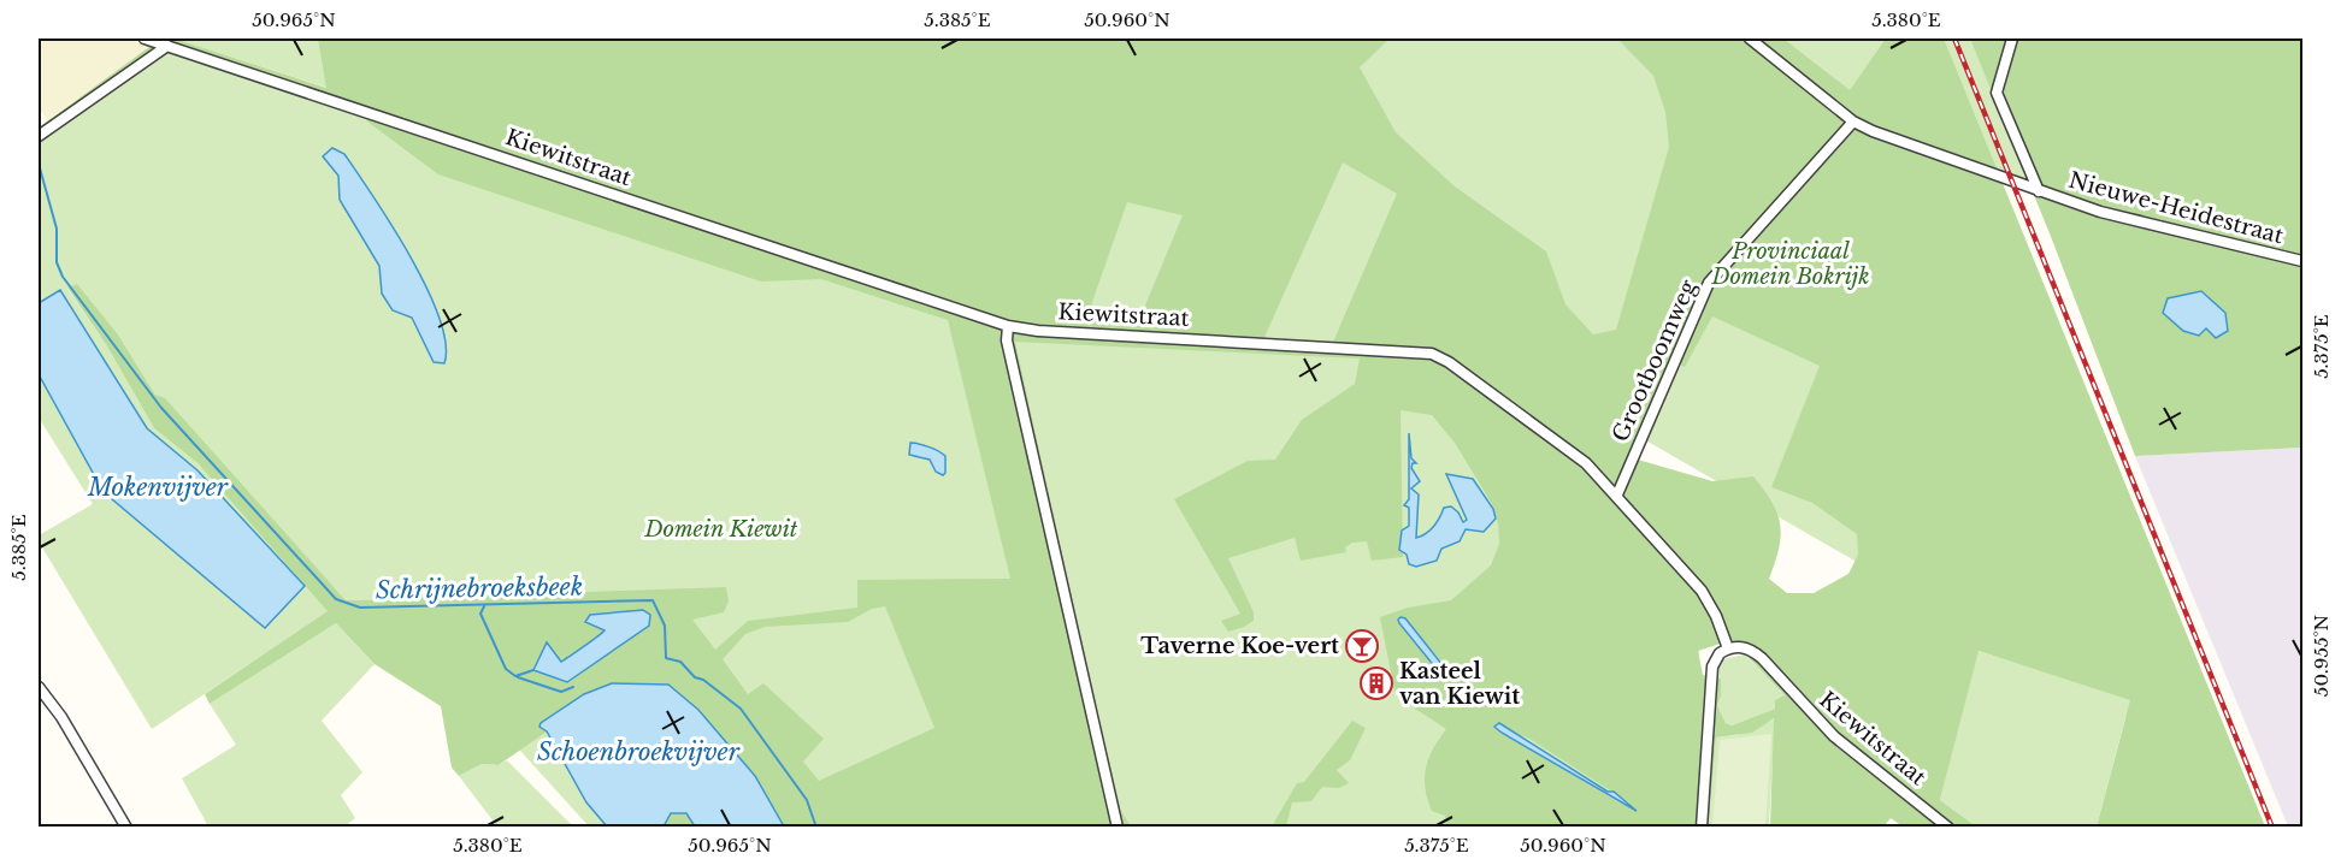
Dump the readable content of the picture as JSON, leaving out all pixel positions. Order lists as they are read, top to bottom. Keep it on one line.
{"streets":{"street":["Kiewitstraat","Nieuwe-Heidestraat","Grootboomweg"]},"crossings":[["Kiewitstraat","Grootboomweg"],["Nieuwe-Heidestraat","Grootboomweg"]],"water":["Mokenvijver","Schrijnebroeksbeek","Schoenbroekvijver"],"parks":["Provinciaal Domein Bokrijk","Domein Kiewit"],"places":{"bar":["Taverne Koe-vert"],"building":["Kasteel van Kiewit"]},"coordinates":["50.965°N","5.385°E","50.960°N","5.380°E","5.375°E","50.955°N"]}
